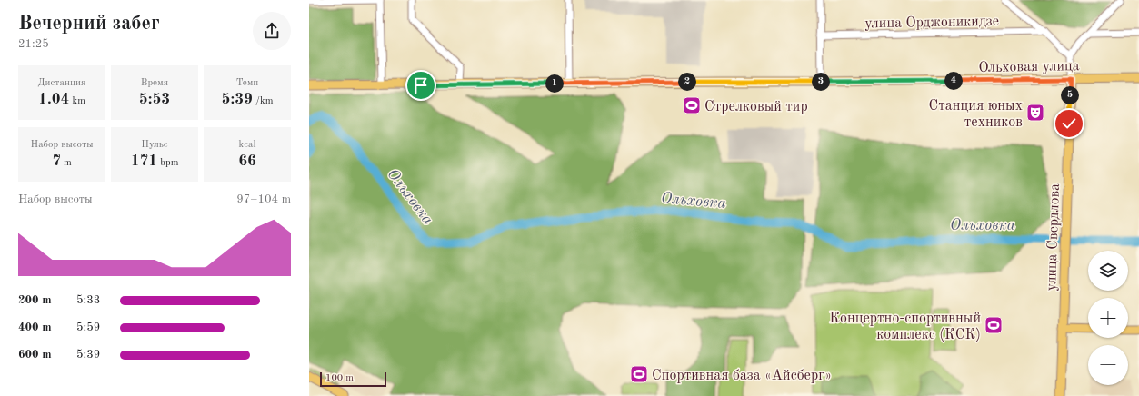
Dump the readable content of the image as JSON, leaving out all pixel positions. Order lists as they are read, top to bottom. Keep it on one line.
{"streets":{"main road":["Ольховая улица","улица Свердлова"],"street":["улица Орджоникидзе"]},"crossings":[["Ольховая улица","улица Свердлова"]],"water":["Ольховка"],"places":{"sports":["Стрелковый тир","Концертно-спортивный комплекс (КСК)","Спортивная база «Айсберг»"],"theatre":["Станция юных техников"]},"scale_bar":"100 m","page":{"heading":["Вечерний забег","21:25"],"stats":[["Дистанция","1.04 km"],["Время","5:53"],["Темп","5:39 /km"],["Набор высоты","7 m"],["Пульс","171 bpm"],["kcal","66"]],"pins":["4","2","3","1","5"],"chart":["Набор высоты","97–104 m"],"map_buttons":["+","−"],"list":[{"name":"200 m","note":"5:33"},{"name":"400 m","note":"5:59"},{"name":"600 m","note":"5:39"}],"scale":"100 m"}}
